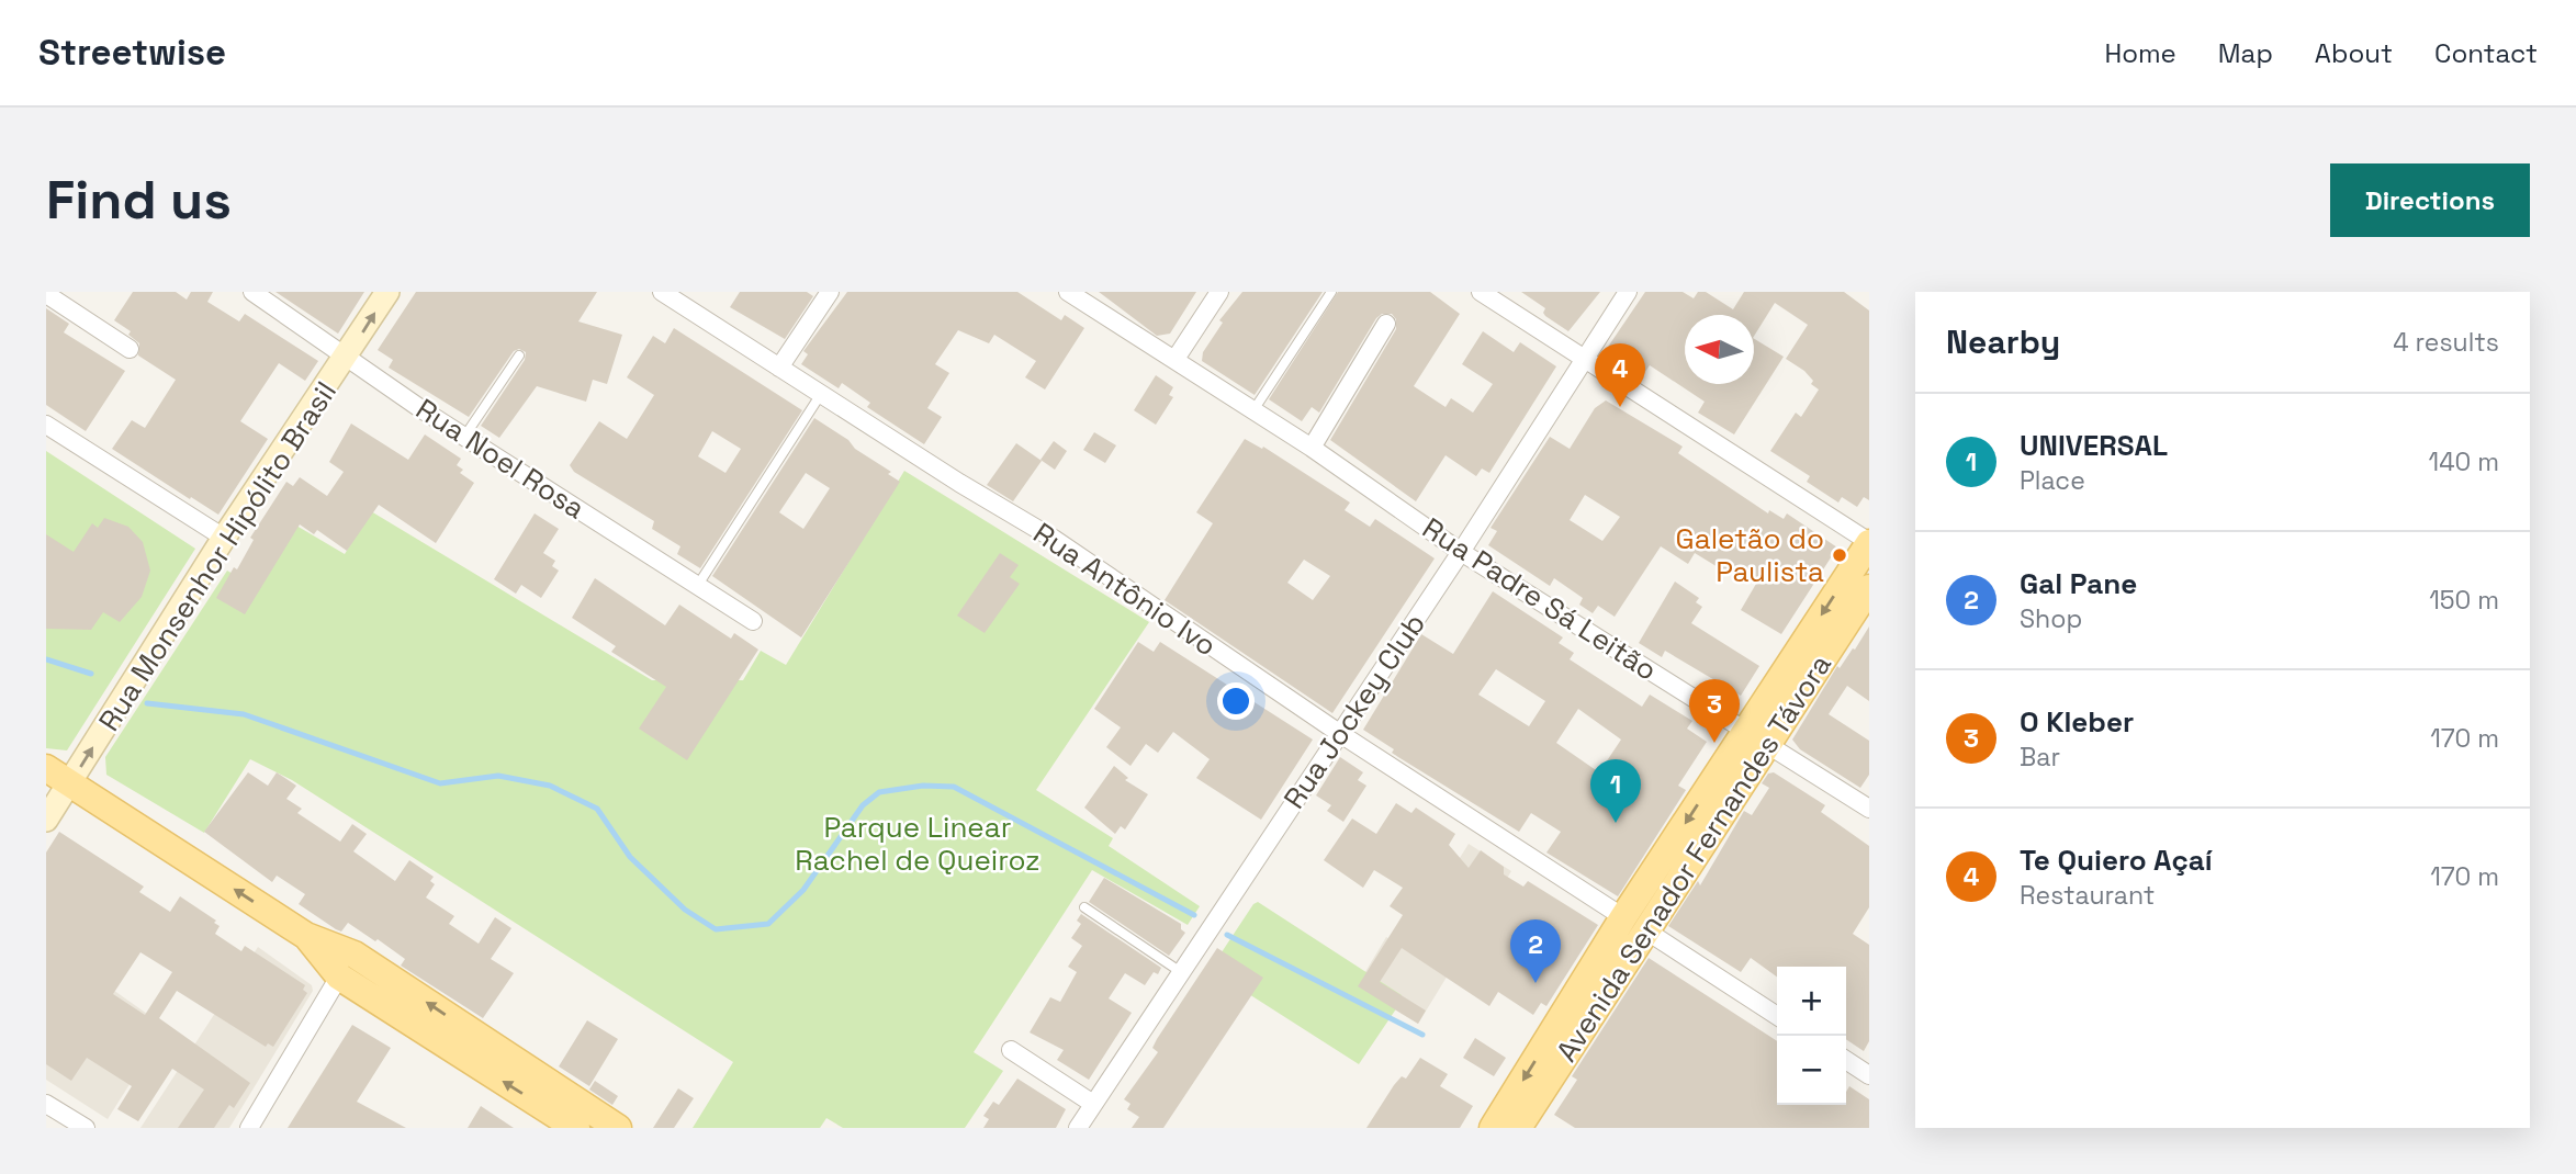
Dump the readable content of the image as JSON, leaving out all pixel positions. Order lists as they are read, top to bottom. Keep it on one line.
{"streets":{"main road":["Rua Monsenhor Hipólito Brasil","Avenida Senador Fernandes Távora"],"street":["Rua Noel Rosa","Rua Antônio Ivo","Rua Padre Sá Leitão","Rua Jockey Club"]},"crossings":[["Rua Noel Rosa","Rua Monsenhor Hipólito Brasil"],["Rua Antônio Ivo","Rua Jockey Club"],["Rua Antônio Ivo","Avenida Senador Fernandes Távora"],["Rua Padre Sá Leitão","Rua Jockey Club"],["Rua Padre Sá Leitão","Avenida Senador Fernandes Távora"]],"one_way":["Rua Monsenhor Hipólito Brasil"],"parks":["Parque Linear Rachel de Queiroz"],"places":["Galetão do Paulista"],"north":"left","page":{"header":"Streetwise","nav":["Home","Map","About","Contact"],"buttons":"Directions","title":"Find us","heading":["Nearby","4 results"],"pins":["4","3","1","2"],"list":[{"mark":"1","name":"UNIVERSAL","note":"Place","value":"140 m"},{"mark":"2","name":"Gal Pane","note":"Shop","value":"150 m"},{"mark":"3","name":"O Kleber","note":"Bar","value":"170 m"},{"mark":"4","name":"Te Quiero Açaí","note":"Restaurant","value":"170 m"}],"map_buttons":["+","−"]}}
